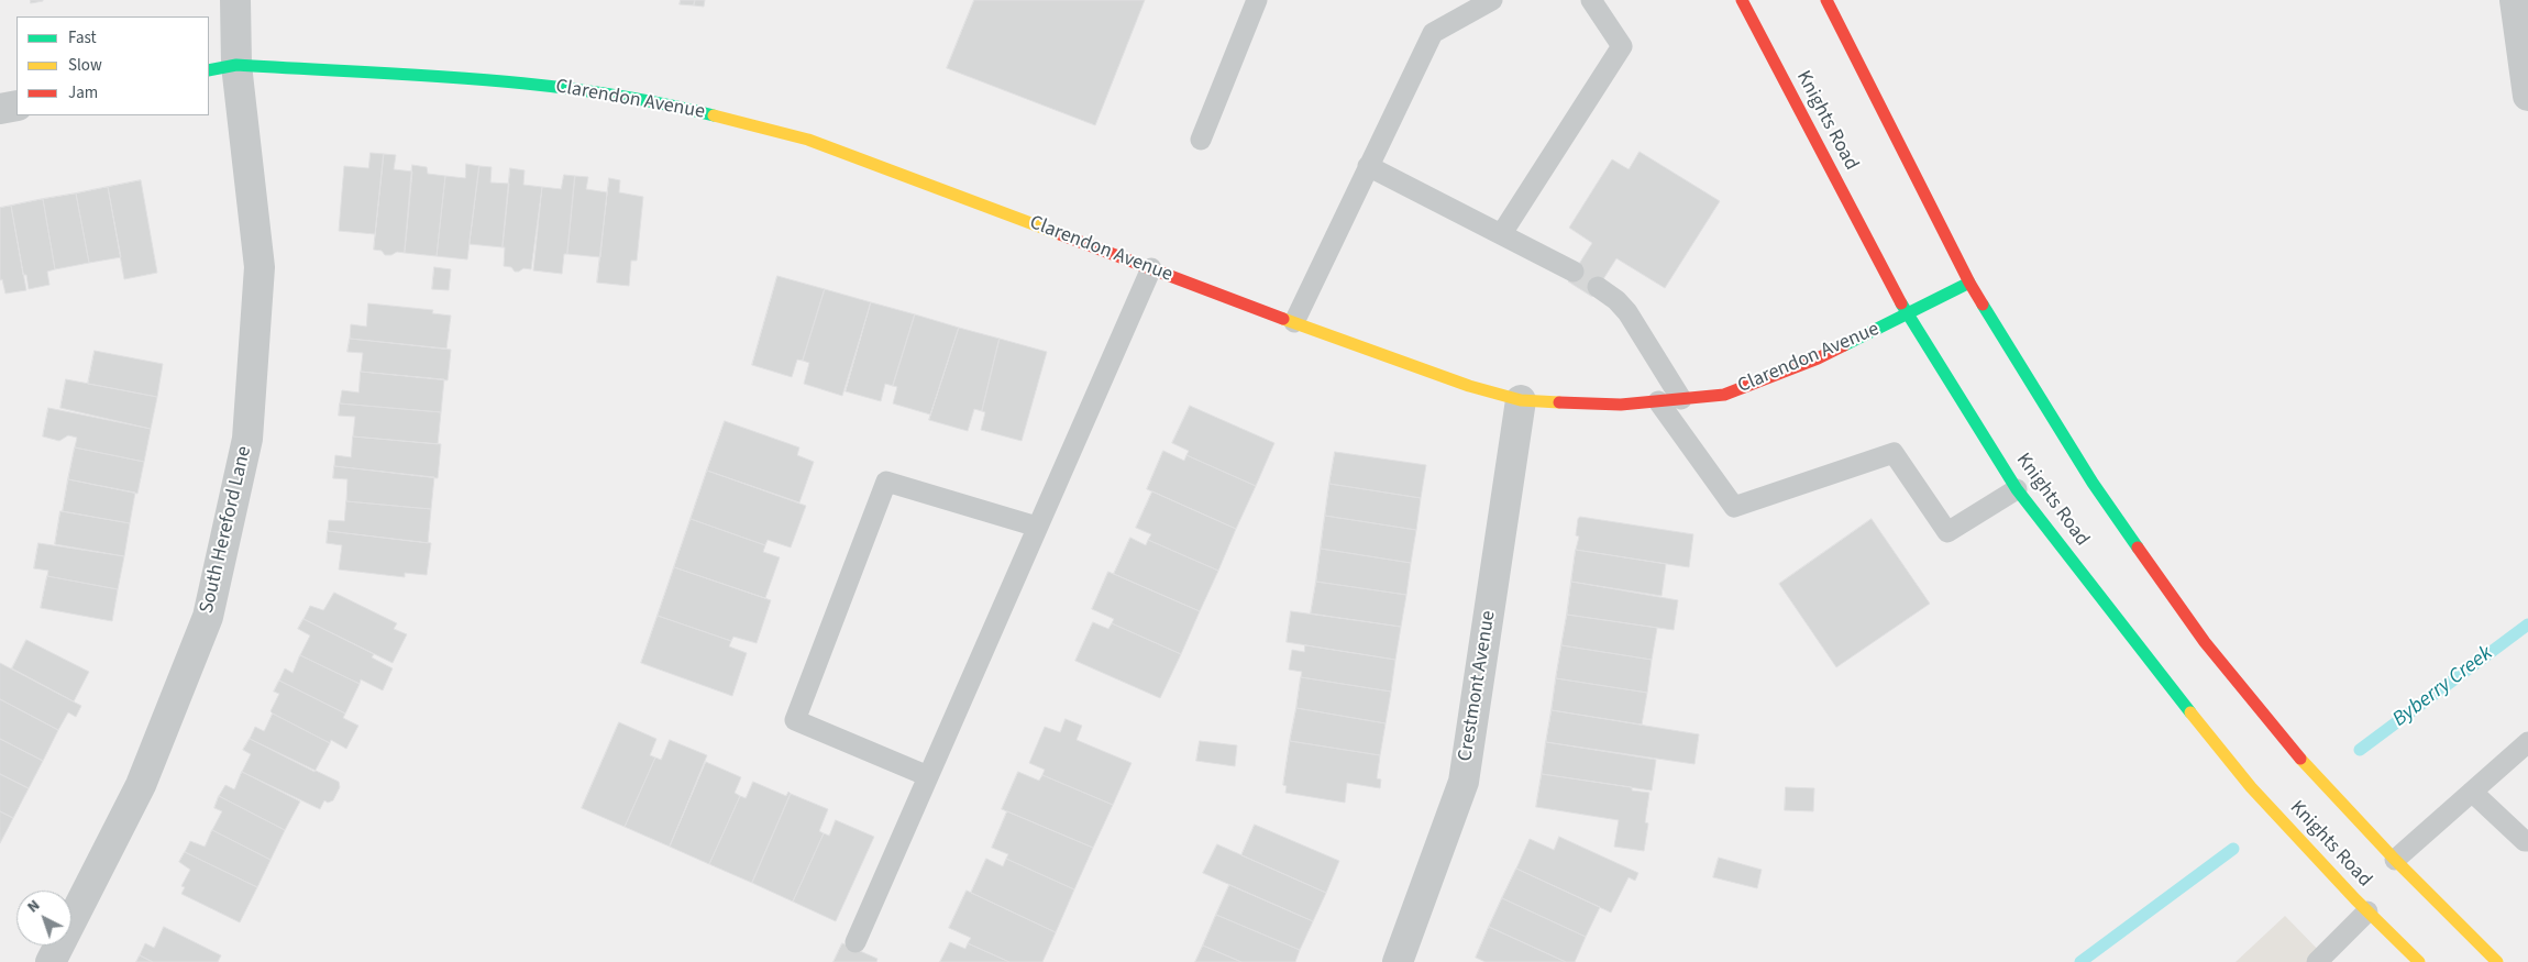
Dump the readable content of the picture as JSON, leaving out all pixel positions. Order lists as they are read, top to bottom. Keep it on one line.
{"streets":{"main road":["Clarendon Avenue","Knights Road"],"street":["South Hereford Lane","Crestmont Avenue"]},"crossings":[["Clarendon Avenue","Knights Road"],["Clarendon Avenue","South Hereford Lane"],["Clarendon Avenue","Crestmont Avenue"]],"water":["Byberry Creek"],"legend":["Fast","Slow","Jam"],"north":"top left"}
